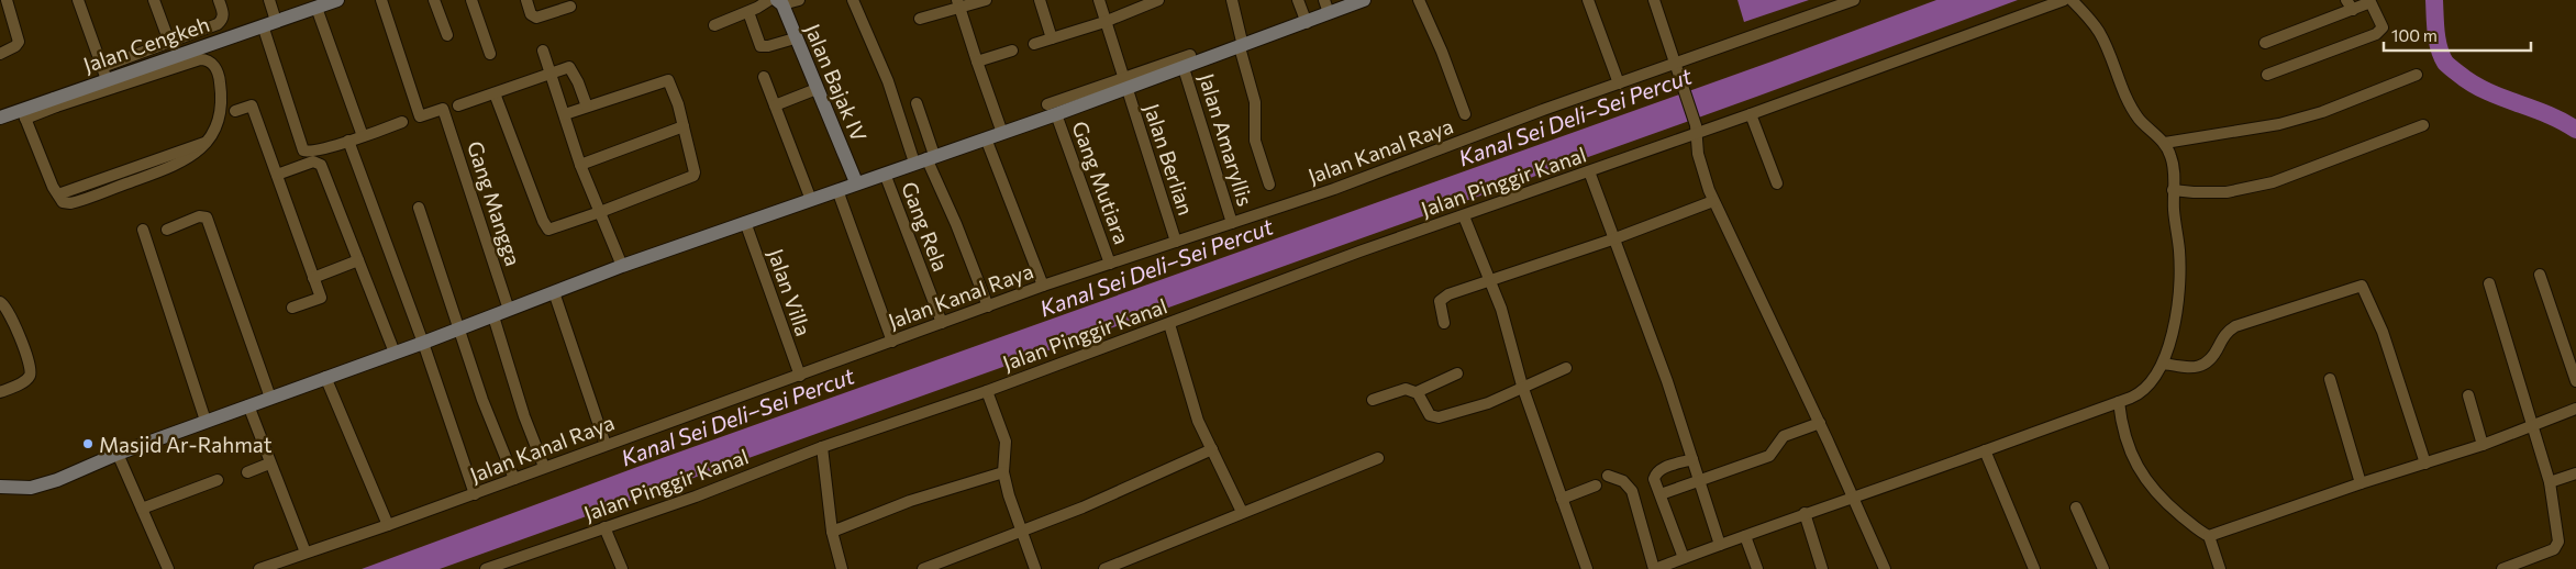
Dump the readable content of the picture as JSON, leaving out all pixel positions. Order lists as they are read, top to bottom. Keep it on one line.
{"streets":{"street":["Jalan Cengkeh","Jalan Bajak IV","Jalan Amaryllis","Jalan Kanal Raya","Jalan Berlian","Jalan Pinggir Kanal","Gang Mutiara","Gang Mangga","Gang Rela","Jalan Villa"]},"crossings":[["Jalan Amaryllis","Jalan Kanal Raya"],["Jalan Kanal Raya","Jalan Berlian"],["Jalan Kanal Raya","Gang Mutiara"],["Jalan Kanal Raya","Gang Rela"],["Jalan Kanal Raya","Jalan Villa"]],"water":["Kanal Sei Deli–Sei Percut"],"places":["Masjid Ar-Rahmat"],"scale_bar":"100 m"}
